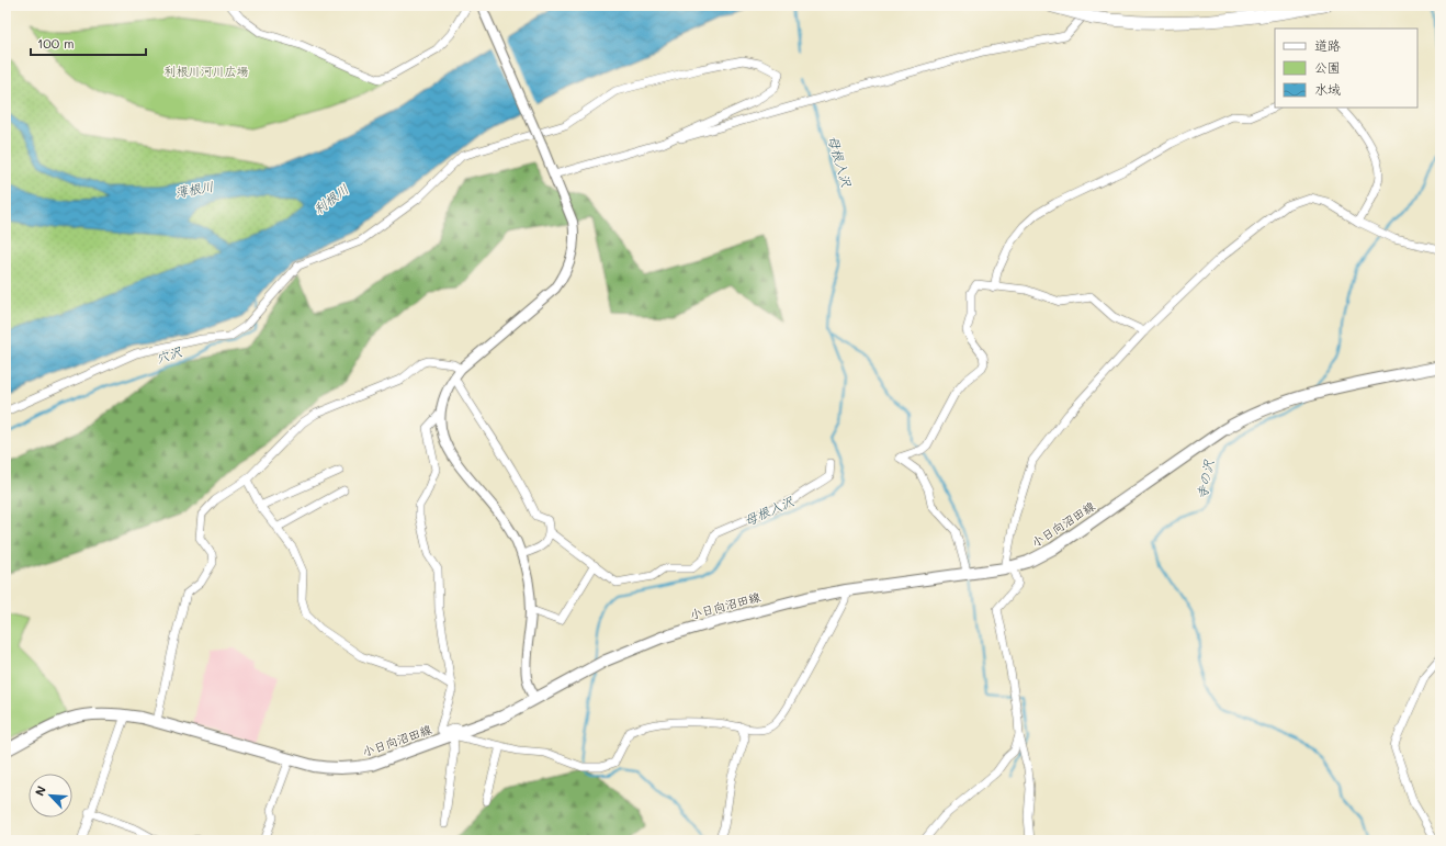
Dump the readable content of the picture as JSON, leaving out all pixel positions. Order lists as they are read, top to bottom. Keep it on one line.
{"streets":{"main road":["小日向沼田線"]},"water":["母根入沢","薄根川","利根川","穴沢","寺の沢"],"parks":["利根川河川広場"],"legend":["道路","公園","水域"],"scale_bar":"100 m","north":"top left"}
